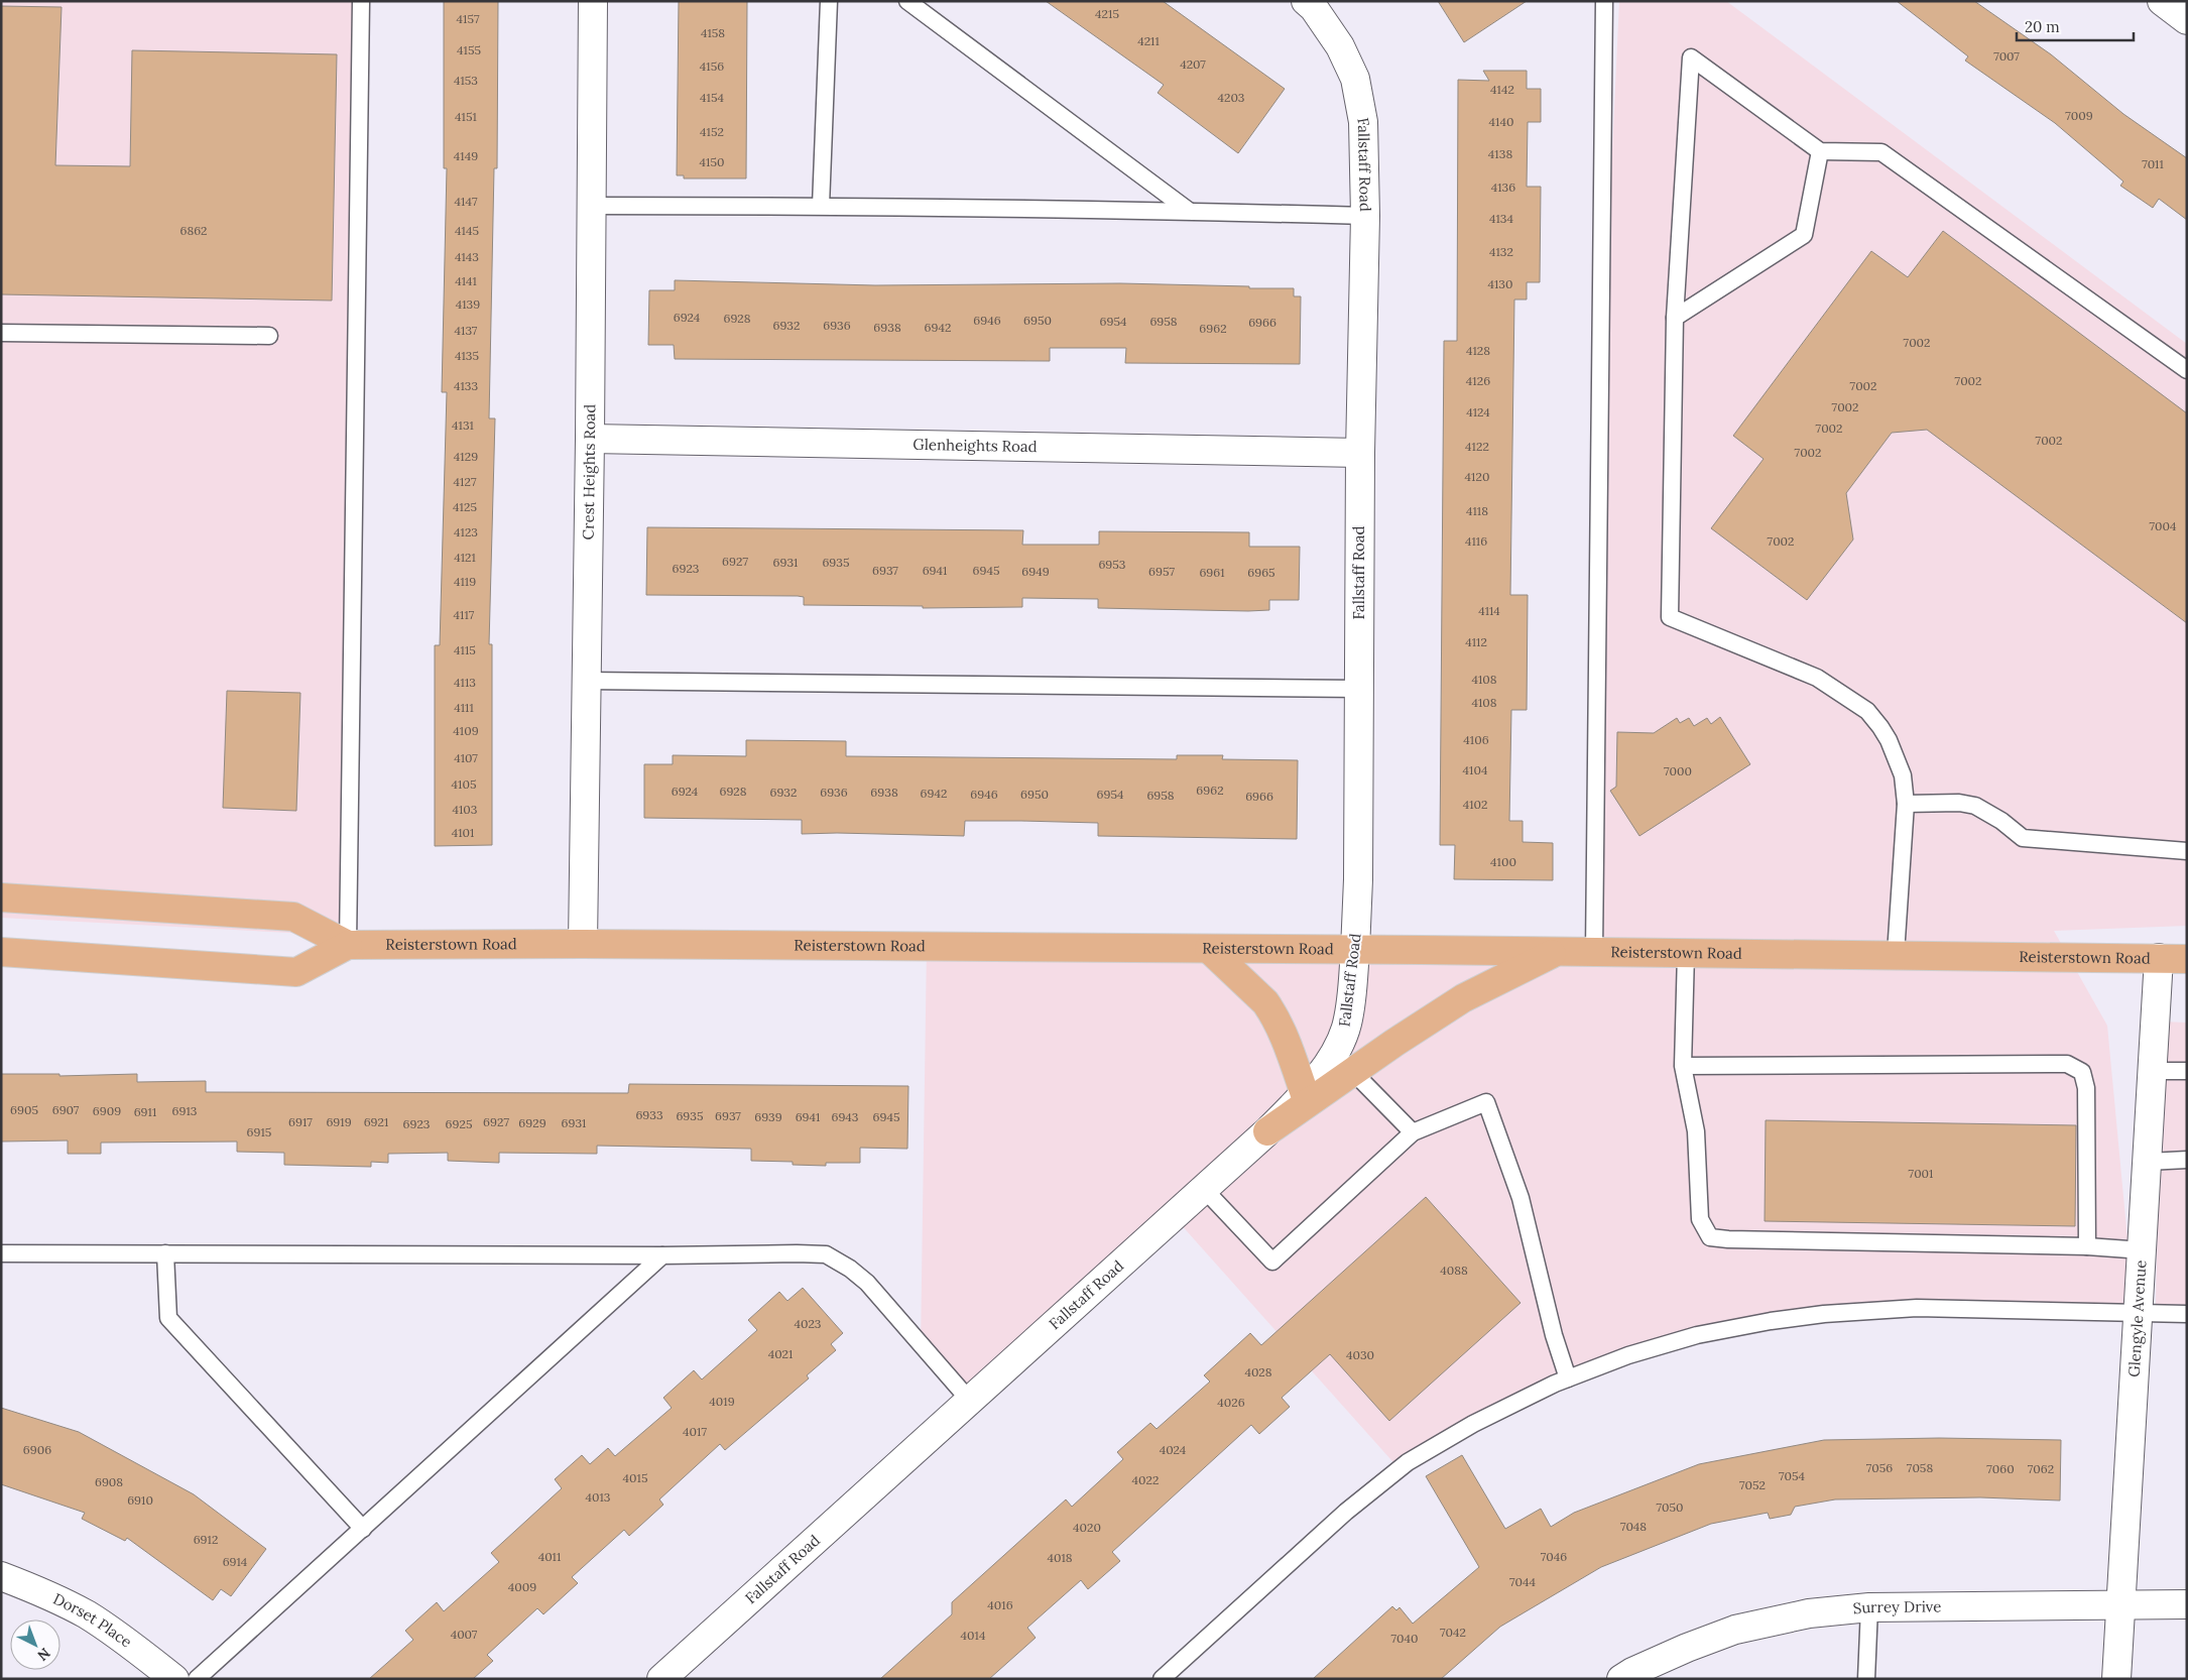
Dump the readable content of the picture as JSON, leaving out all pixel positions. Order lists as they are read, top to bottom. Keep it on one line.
{"streets":{"main road":["Reisterstown Road"],"street":["Fallstaff Road","Glenheights Road","Crest Heights Road","Glengyle Avenue","Surrey Drive","Dorset Place"]},"crossings":[["Fallstaff Road","Glenheights Road"],["Fallstaff Road","Reisterstown Road"],["Glenheights Road","Crest Heights Road"],["Crest Heights Road","Reisterstown Road"],["Reisterstown Road","Glengyle Avenue"],["Glengyle Avenue","Surrey Drive"]],"house_numbers":["4215","4157","4158","4211","4155","7007","4207","4156","4153","4142","4154","4203","7009","4151","4140","4152","4138","4149","4150","7011","4136","4147","4134","6862","4145","4132","4143","4141","4130","4139","6924","6928","6946","6950","6954","6958","6966","6932","6936","6938","6942","6962","4137","7002","4128","4135","4126","7002","4133","7002","7002","4124","4131","7002","7002","4122","7002","4129","4120","4127","4125","4118","7004","4123","4116","7002","4121","6927","6931","6935","6953","6923","6937","6941","6945","6949","6957","6961","6965","4119","4114","4117","4112","4115","4108","4113","4108","4111","4109","4106","4107","4104","7000","4105","6962","6924","6928","6932","6936","6938","6942","6946","6950","6954","6958","6966","4102","4103","4101","4100","6905","6907","6909","6913","6911","6933","6935","6937","6939","6941","6943","6945","6917","6919","6921","6927","6929","6931","6923","6925","6915","7001","4088","4023","4021","4030","4028","4019","4026","4017","6906","4024","7056","7058","7060","7062","7054","4015","4022","6908","7052","4013","6910","7050","7048","4020","6912","4011","7046","4018","6914","7044","4009","4016","7042","4007","4014","7040"],"scale_bar":"20 m","north":"bottom right"}
